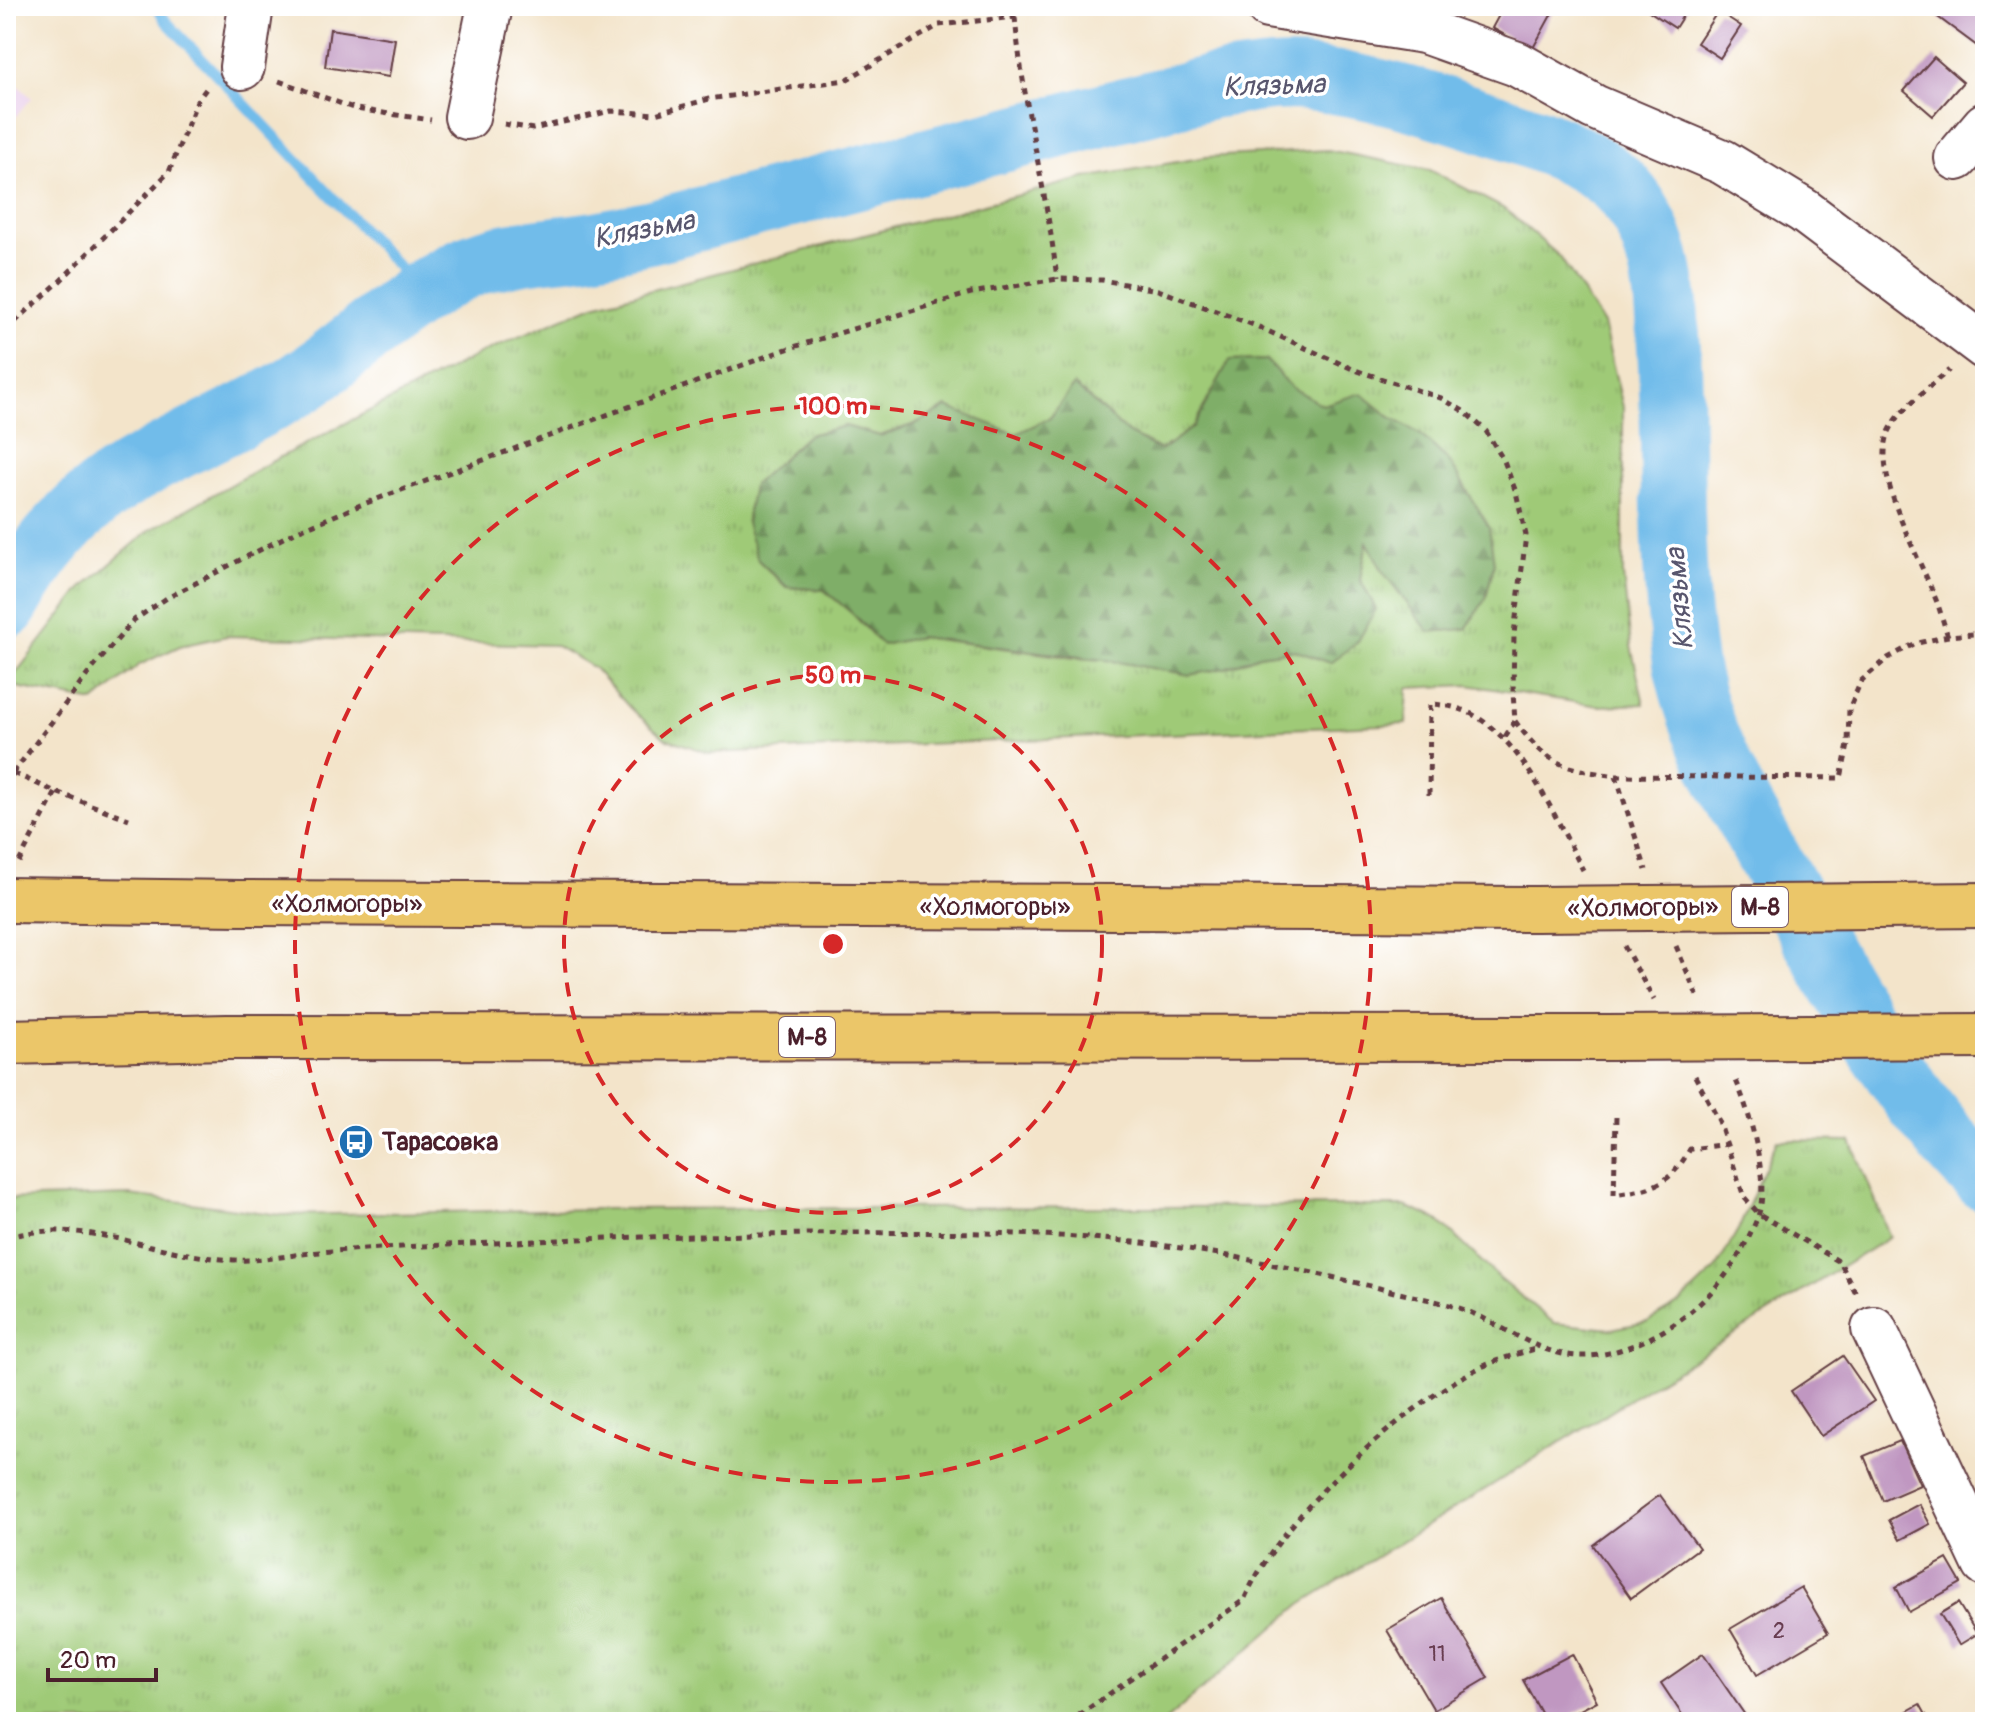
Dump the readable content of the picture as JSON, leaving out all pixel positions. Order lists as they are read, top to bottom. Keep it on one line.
{"streets":{"highway":["«Холмогоры»","М-8"]},"water":["Клязьма"],"places":{"bus stop":["Тарасовка"]},"house_numbers":["2","11"],"scale_bar":"20 m","rings":["100 m","50 m"]}
